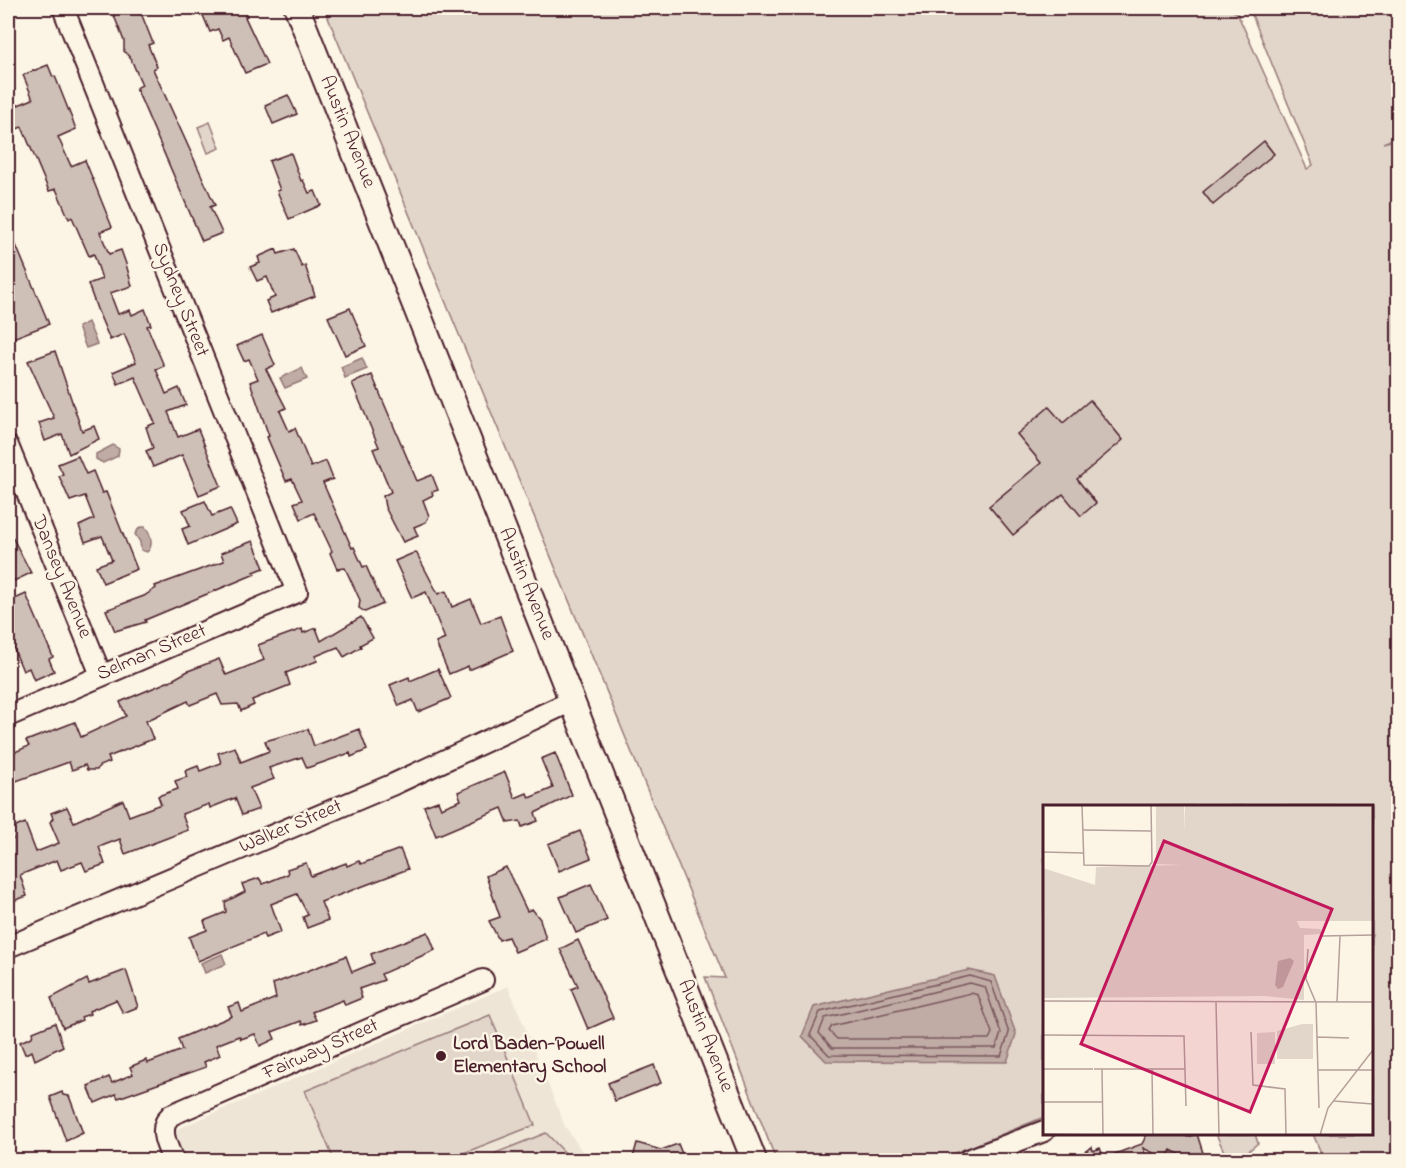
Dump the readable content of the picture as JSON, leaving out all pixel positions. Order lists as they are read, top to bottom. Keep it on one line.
{"streets":{"main road":["Austin Avenue"],"street":["Sydney Street","Dansey Avenue","Selman Street","Walker Street","Fairway Street"]},"crossings":[["Austin Avenue","Walker Street"],["Sydney Street","Selman Street"],["Dansey Avenue","Selman Street"]],"places":["Lord Baden-Powell Elementary School"]}
